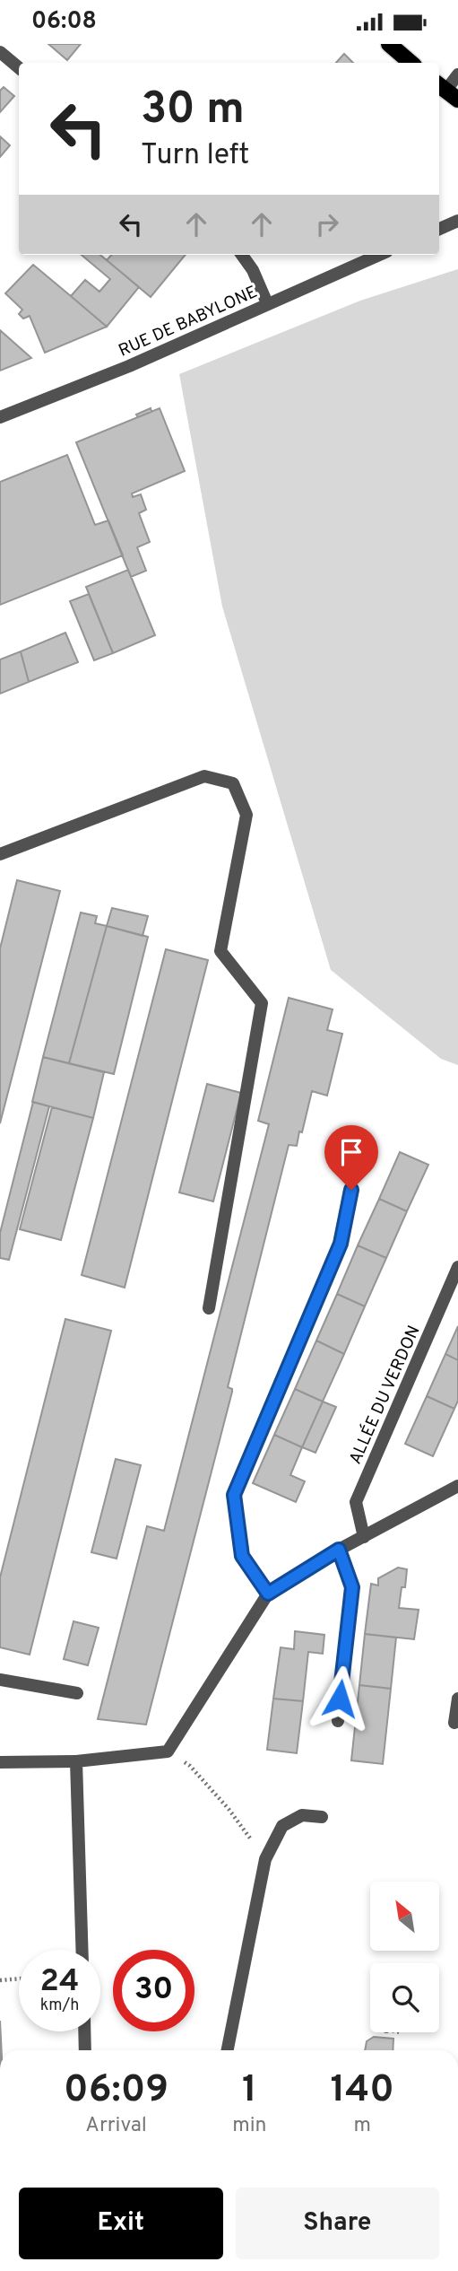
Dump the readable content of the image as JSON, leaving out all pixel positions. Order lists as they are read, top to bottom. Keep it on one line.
{"streets":{"street":["RUE DE BABYLONE","ALLÉE DU VERDON"]},"north":"top left","page":{"status":"06:08","turn":["30 m","Turn left"],"speed":"24 km/h","limit":"30","eta":["06:09","Arrival","1","min","140","m"],"buttons":["Exit","Share"]}}
